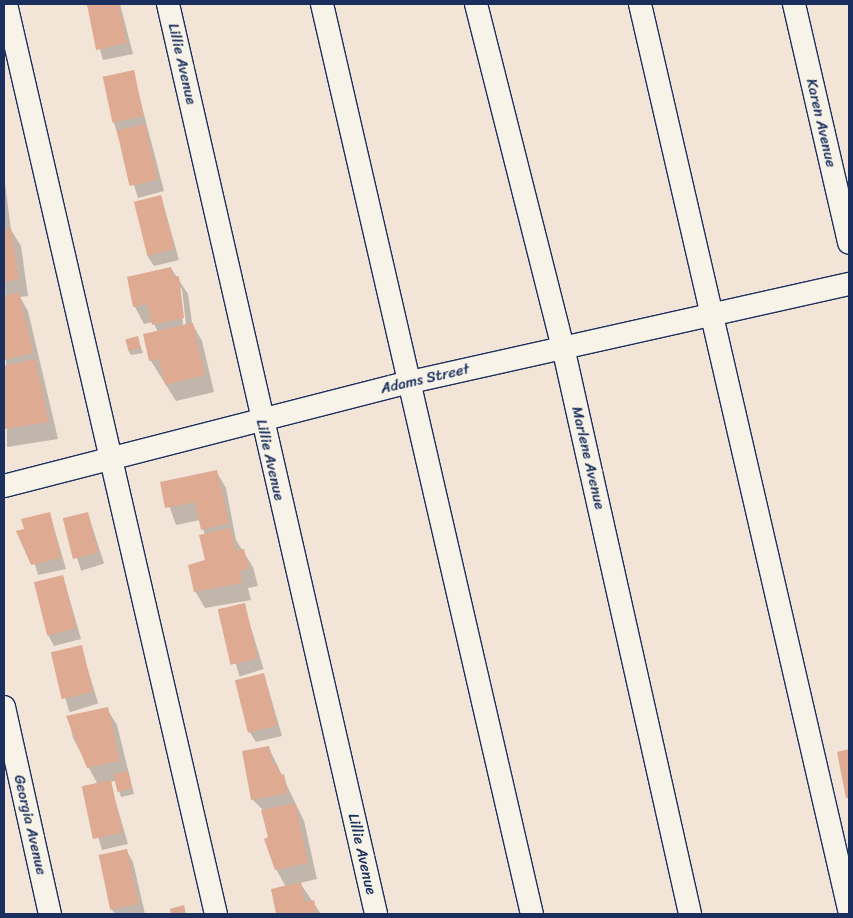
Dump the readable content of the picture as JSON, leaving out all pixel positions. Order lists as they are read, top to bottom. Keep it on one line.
{"streets":{"street":["Lillie Avenue","Karen Avenue","Adams Street","Marlene Avenue","Georgia Avenue"]},"crossings":[["Lillie Avenue","Adams Street"],["Adams Street","Marlene Avenue"]]}
